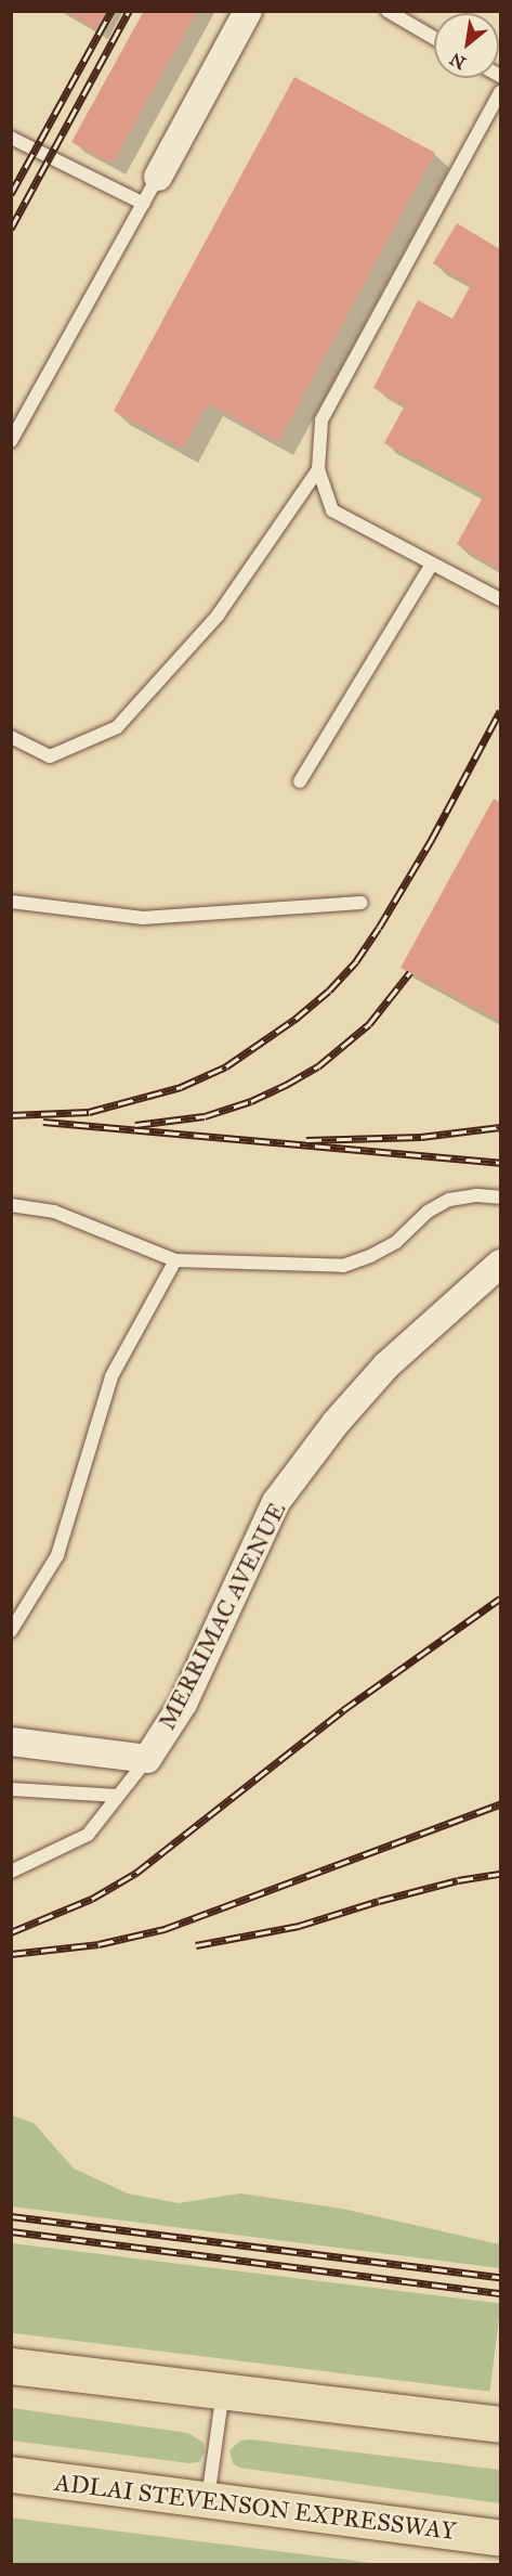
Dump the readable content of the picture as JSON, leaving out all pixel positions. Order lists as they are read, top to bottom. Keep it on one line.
{"streets":{"highway":["ADLAI STEVENSON EXPRESSWAY"],"street":["MERRIMAC AVENUE"]},"north":"bottom left"}
